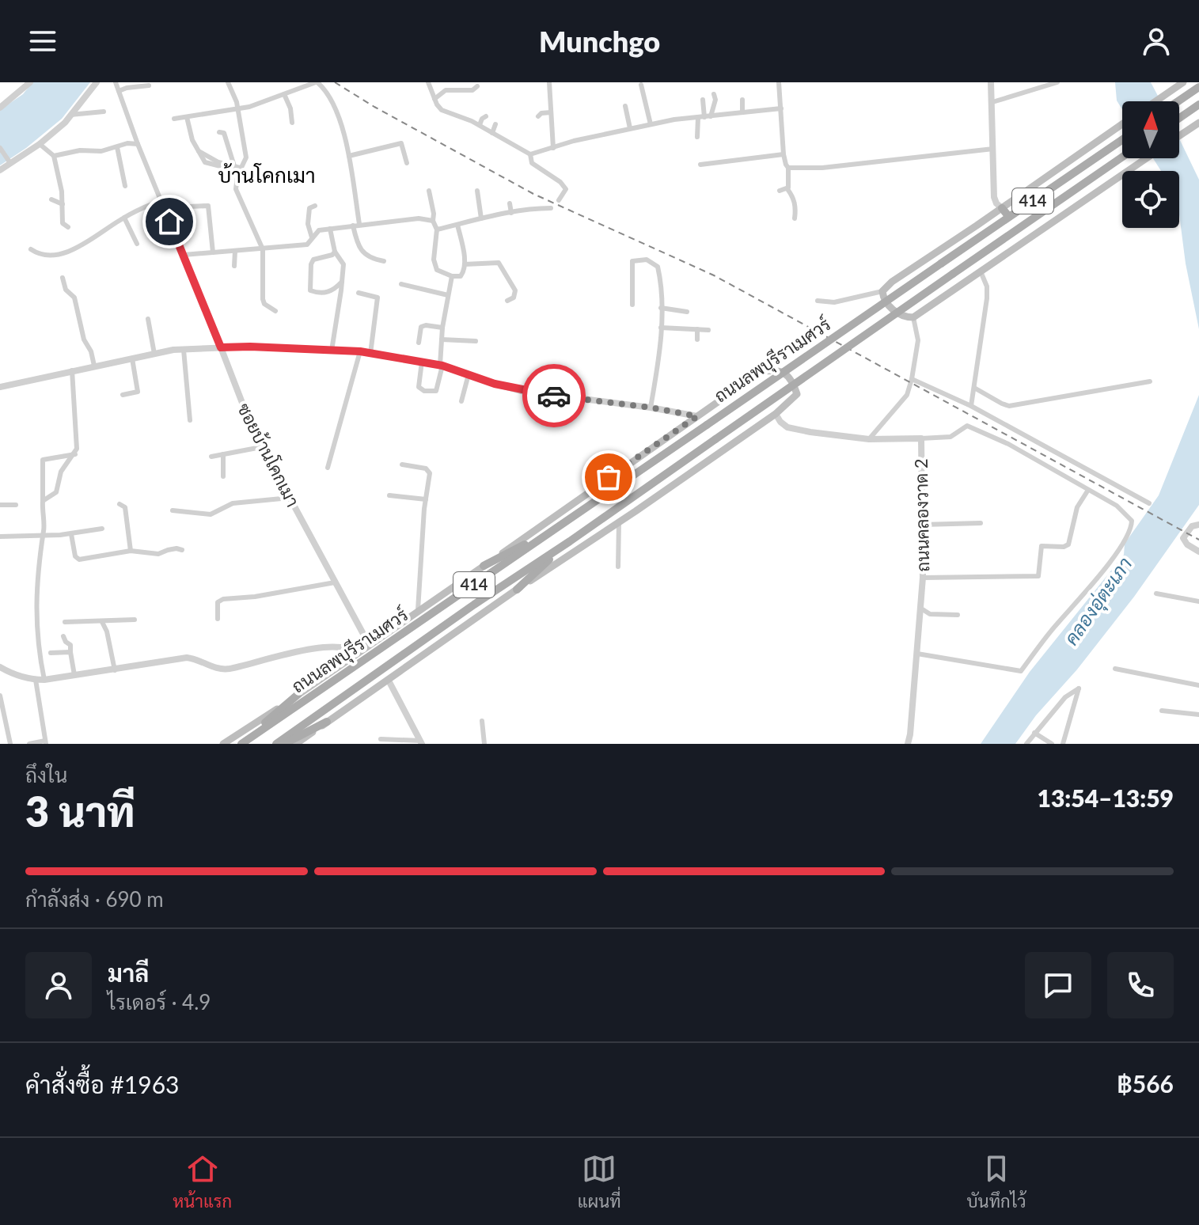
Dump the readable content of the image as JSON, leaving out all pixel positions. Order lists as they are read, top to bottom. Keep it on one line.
{"streets":{"main road":["414","ถนนลพบุรีราเมศวร์"],"street":["ซอยบ้านโคกเมา","ถนนคลองวาด 2"]},"crossings":[["414","ซอยบ้านโคกเมา"],["414","ถนนคลองวาด 2"]],"districts":["บ้านโคกเมา"],"water":["คลองอุ่ตะเภา"],"north":"top","page":{"header":"Munchgo","heading":["3 นาที","ถึงใน","13:54–13:59"],"panel":["มาลี","ไรเดอร์ · 4.9","คำสั่งซื้อ #1963","฿566"],"bar":"กำลังส่ง · 690 m","tabs":["หน้าแรก","แผนที่","บันทึกไว้"]}}
